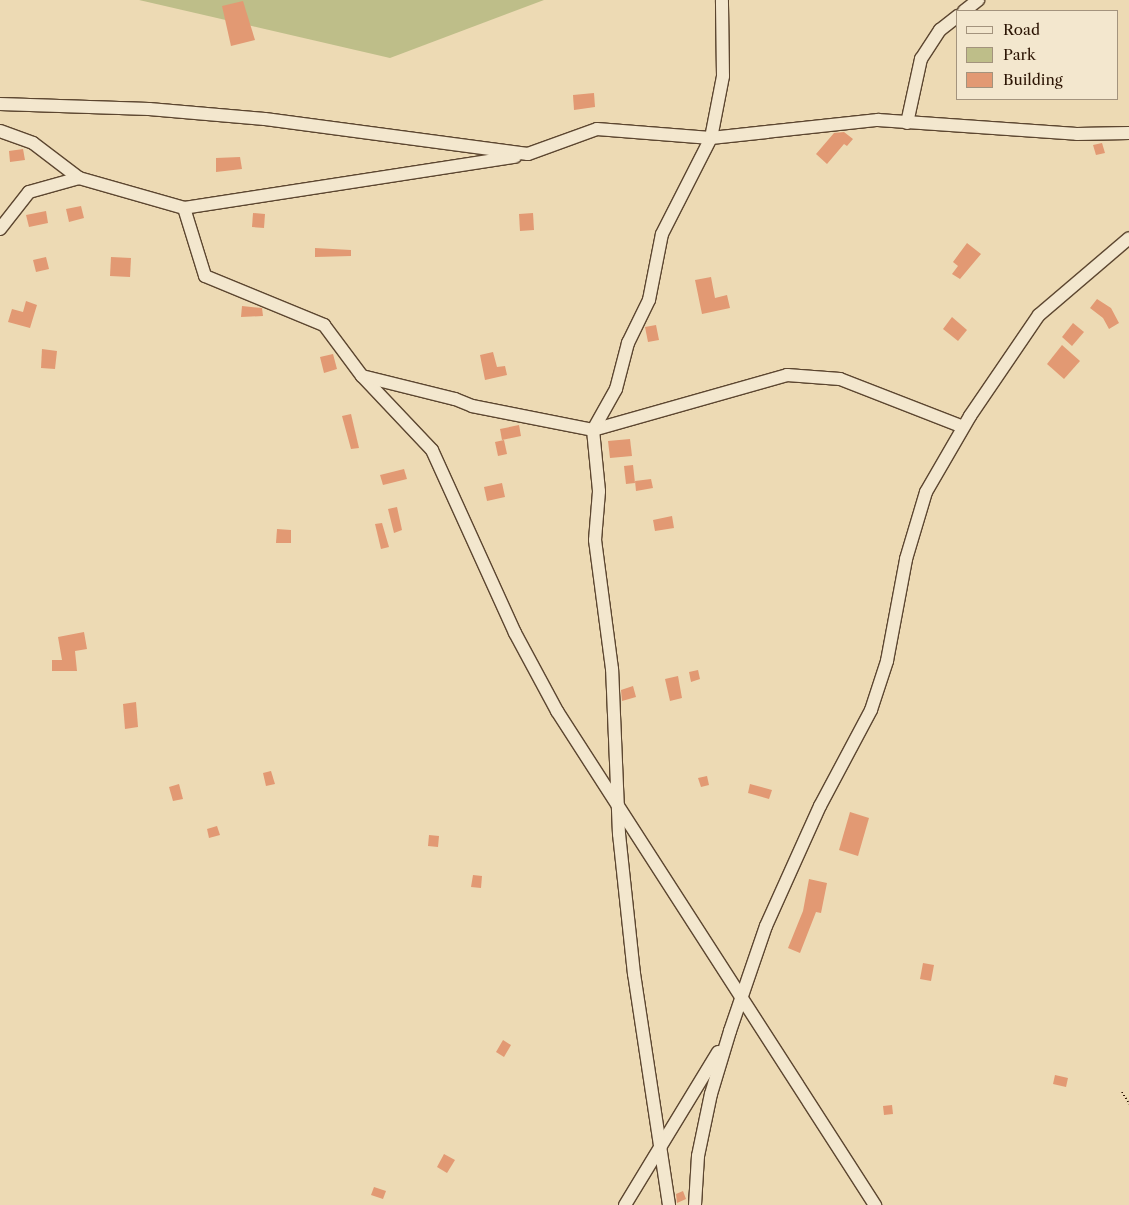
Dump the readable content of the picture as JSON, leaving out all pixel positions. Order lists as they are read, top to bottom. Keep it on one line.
{"legend":["Road","Park","Building"]}
